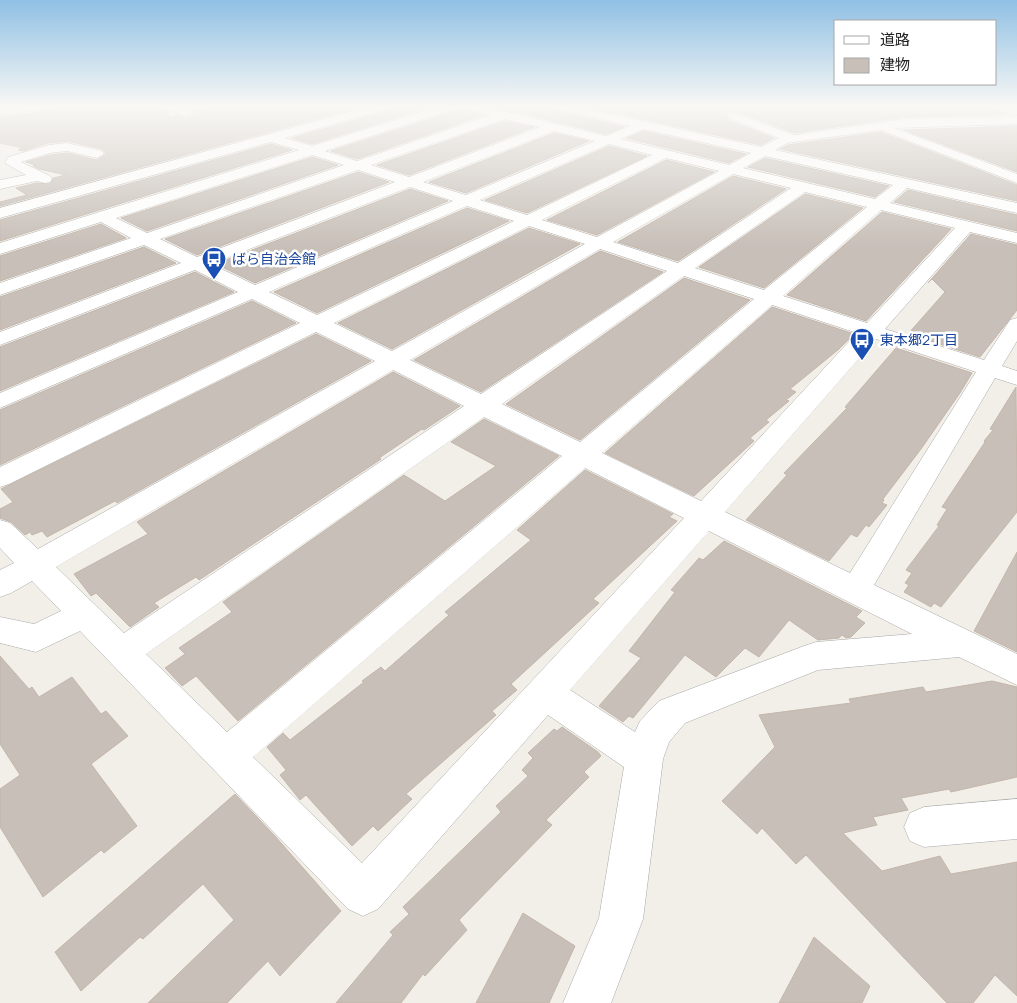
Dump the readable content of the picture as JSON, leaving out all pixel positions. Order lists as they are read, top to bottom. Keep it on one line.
{"places":{"bus stop":["ばら自治会館","東本郷2丁目"]},"legend":["道路","建物"]}
